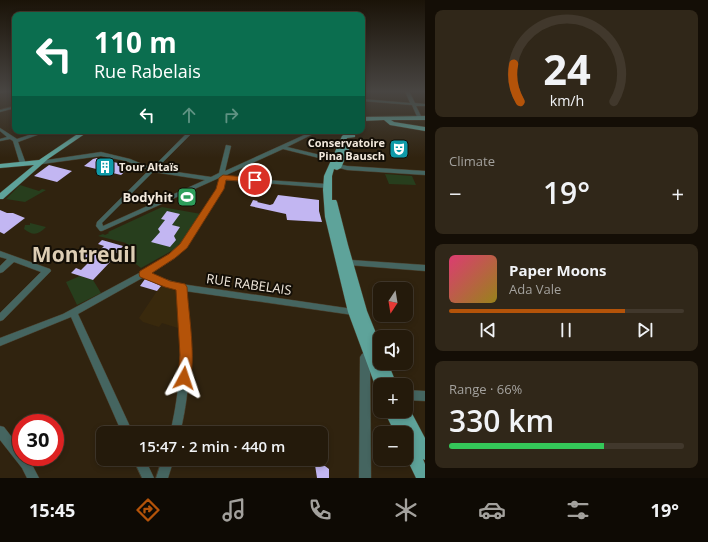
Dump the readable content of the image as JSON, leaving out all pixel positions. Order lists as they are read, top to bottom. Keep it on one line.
{"streets":{"street":["RUE RABELAIS"]},"districts":["Montreuil"],"places":{"theatre":["Conservatoire Pina Bausch"],"building":["Tour Altaïs"],"sports":["Bodyhit"]},"north":"bottom","page":{"turn":["110 m","Rue Rabelais"],"tile":["Climate",["Range · 66%","330 km"]],"heat":["−","19°","+"],"song":["Paper Moons","Ada Vale"],"map_buttons":["+","−"],"limit":"30","trip":"15:47 · 2 min · 440 m","tabs":["15:45","19°"],"gauge":["24","km/h"]}}
